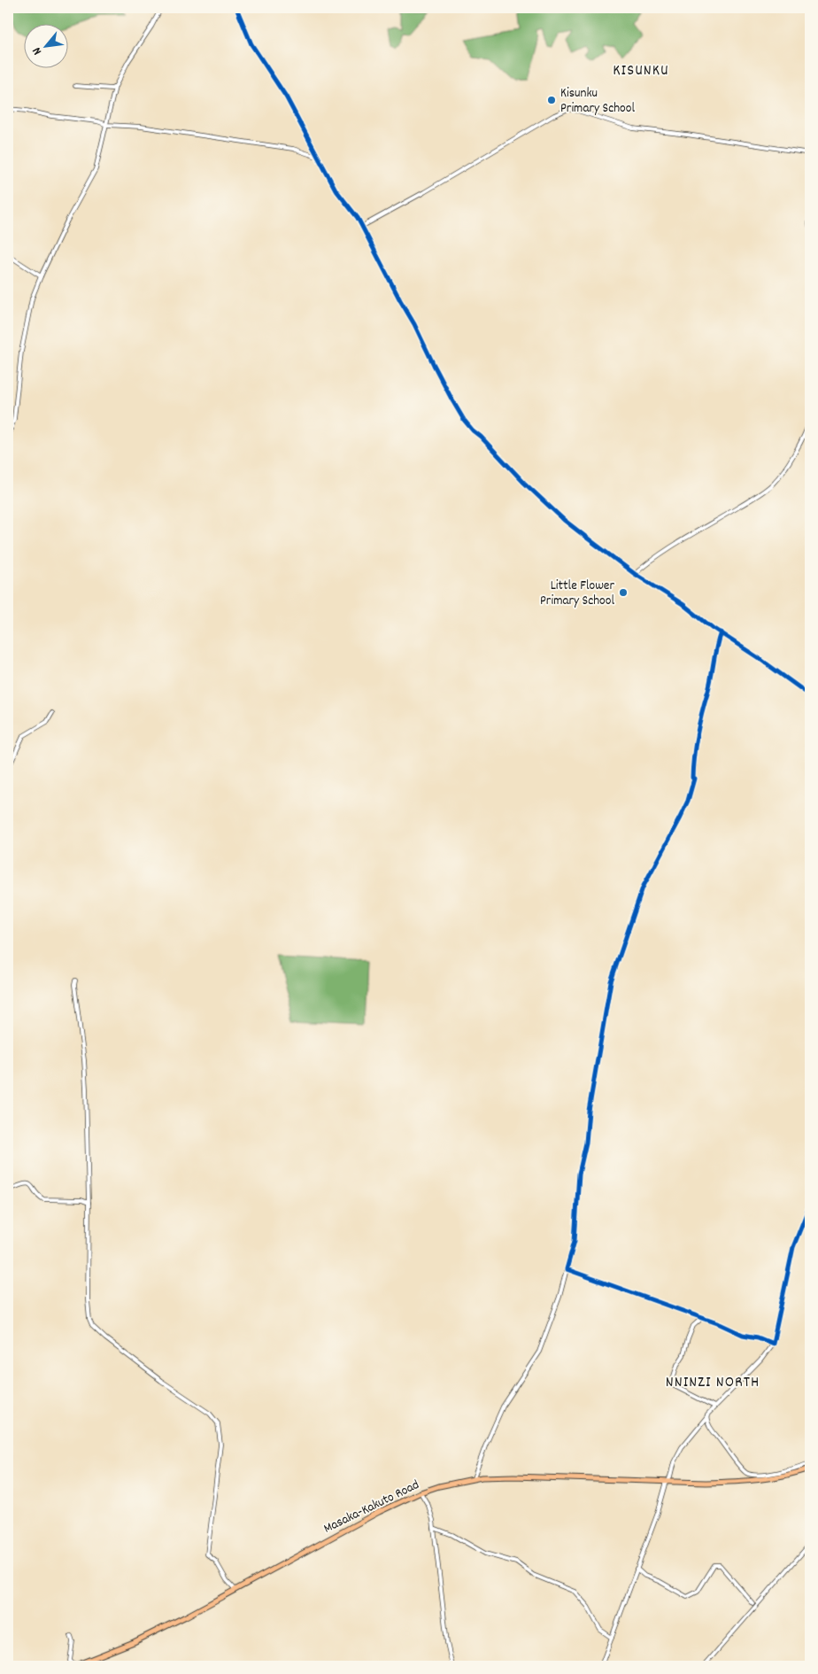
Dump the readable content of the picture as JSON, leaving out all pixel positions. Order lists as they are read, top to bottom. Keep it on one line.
{"streets":{"highway":["Masaka-Kakuto Road"]},"districts":["KISUNKU","NNINZI NORTH"],"places":["Kisunku Primary School","Little Flower Primary School"],"north":"bottom left"}
